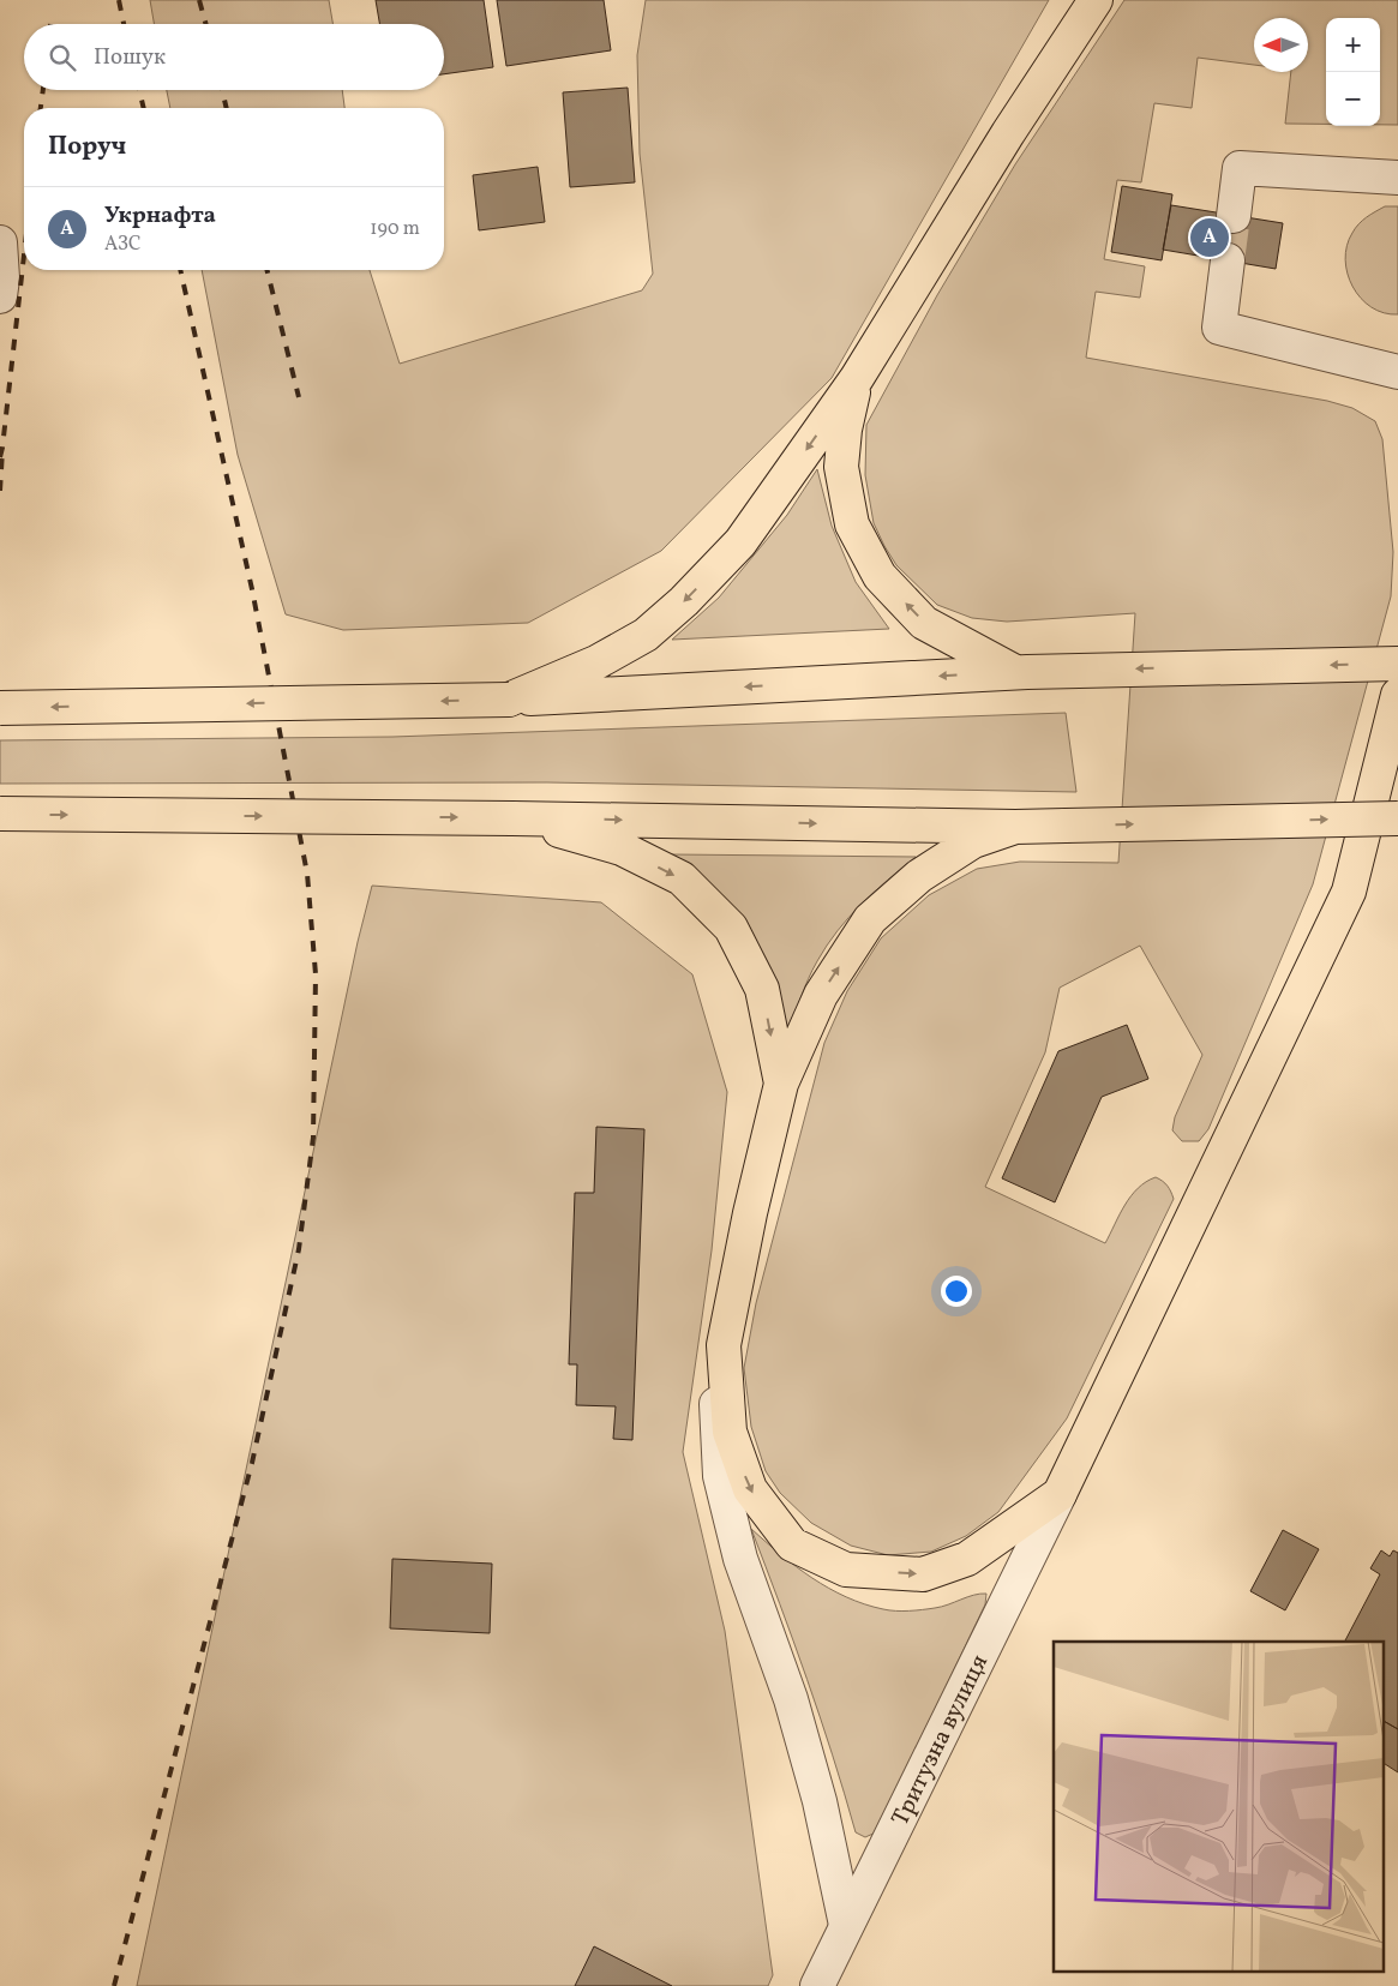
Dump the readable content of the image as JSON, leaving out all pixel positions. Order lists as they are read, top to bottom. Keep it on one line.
{"streets":{"street":["Тритузна вулиця"]},"north":"left","page":{"map_buttons":["+","−"],"search":"Пошук","heading":"Поруч","list":[{"mark":"A","name":"Укрнафта","note":"АЗС","value":"190 m"}],"pins":"A"}}
